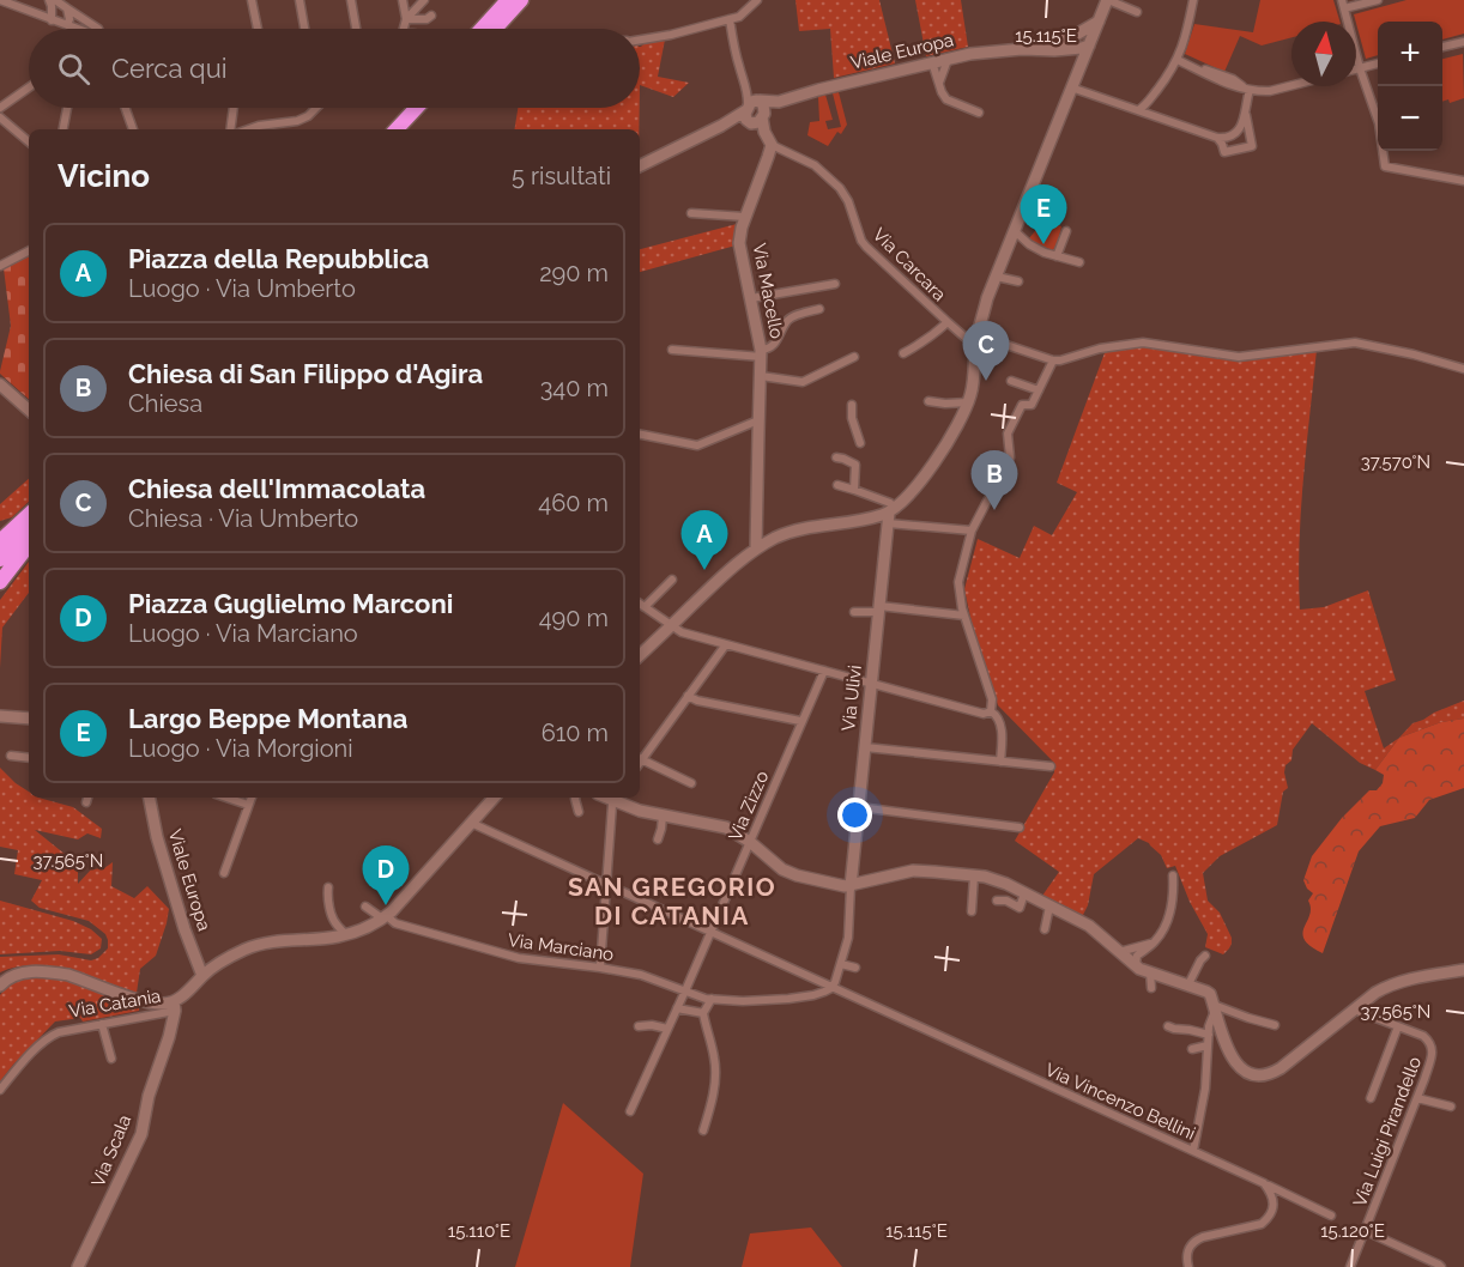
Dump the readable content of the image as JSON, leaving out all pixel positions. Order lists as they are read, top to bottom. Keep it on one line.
{"streets":{"street":["Viale Europa","Via Carcara","Via Macello","Via Ulivi","Via Zizzo","Via Marciano","Via Catania","Via Vincenzo Bellini","Via Luigi Pirandello","Via Scala"]},"crossings":[["Via Carcara","Via Macello"],["Via Zizzo","Via Marciano"],["Via Zizzo","Via Vincenzo Bellini"],["Via Marciano","Via Vincenzo Bellini"],["Via Catania","Via Scala"]],"districts":["SAN GREGORIO DI CATANIA"],"north":"top","page":{"map_buttons":["+","−"],"search":"Cerca qui","heading":["Vicino","5 risultati"],"pins":["E","C","B","A","D"],"list":[{"mark":"A","name":"Piazza della Repubblica","note":"Luogo · Via Umberto","value":"290 m"},{"mark":"B","name":"Chiesa di San Filippo d'Agira","note":"Chiesa","value":"340 m"},{"mark":"C","name":"Chiesa dell'Immacolata","note":"Chiesa · Via Umberto","value":"460 m"},{"mark":"D","name":"Piazza Guglielmo Marconi","note":"Luogo · Via Marciano","value":"490 m"},{"mark":"E","name":"Largo Beppe Montana","note":"Luogo · Via Morgioni","value":"610 m"}]},"coordinates":["15.115°E","37.570°N","37.565°N","15.110°E","15.120°E"]}
